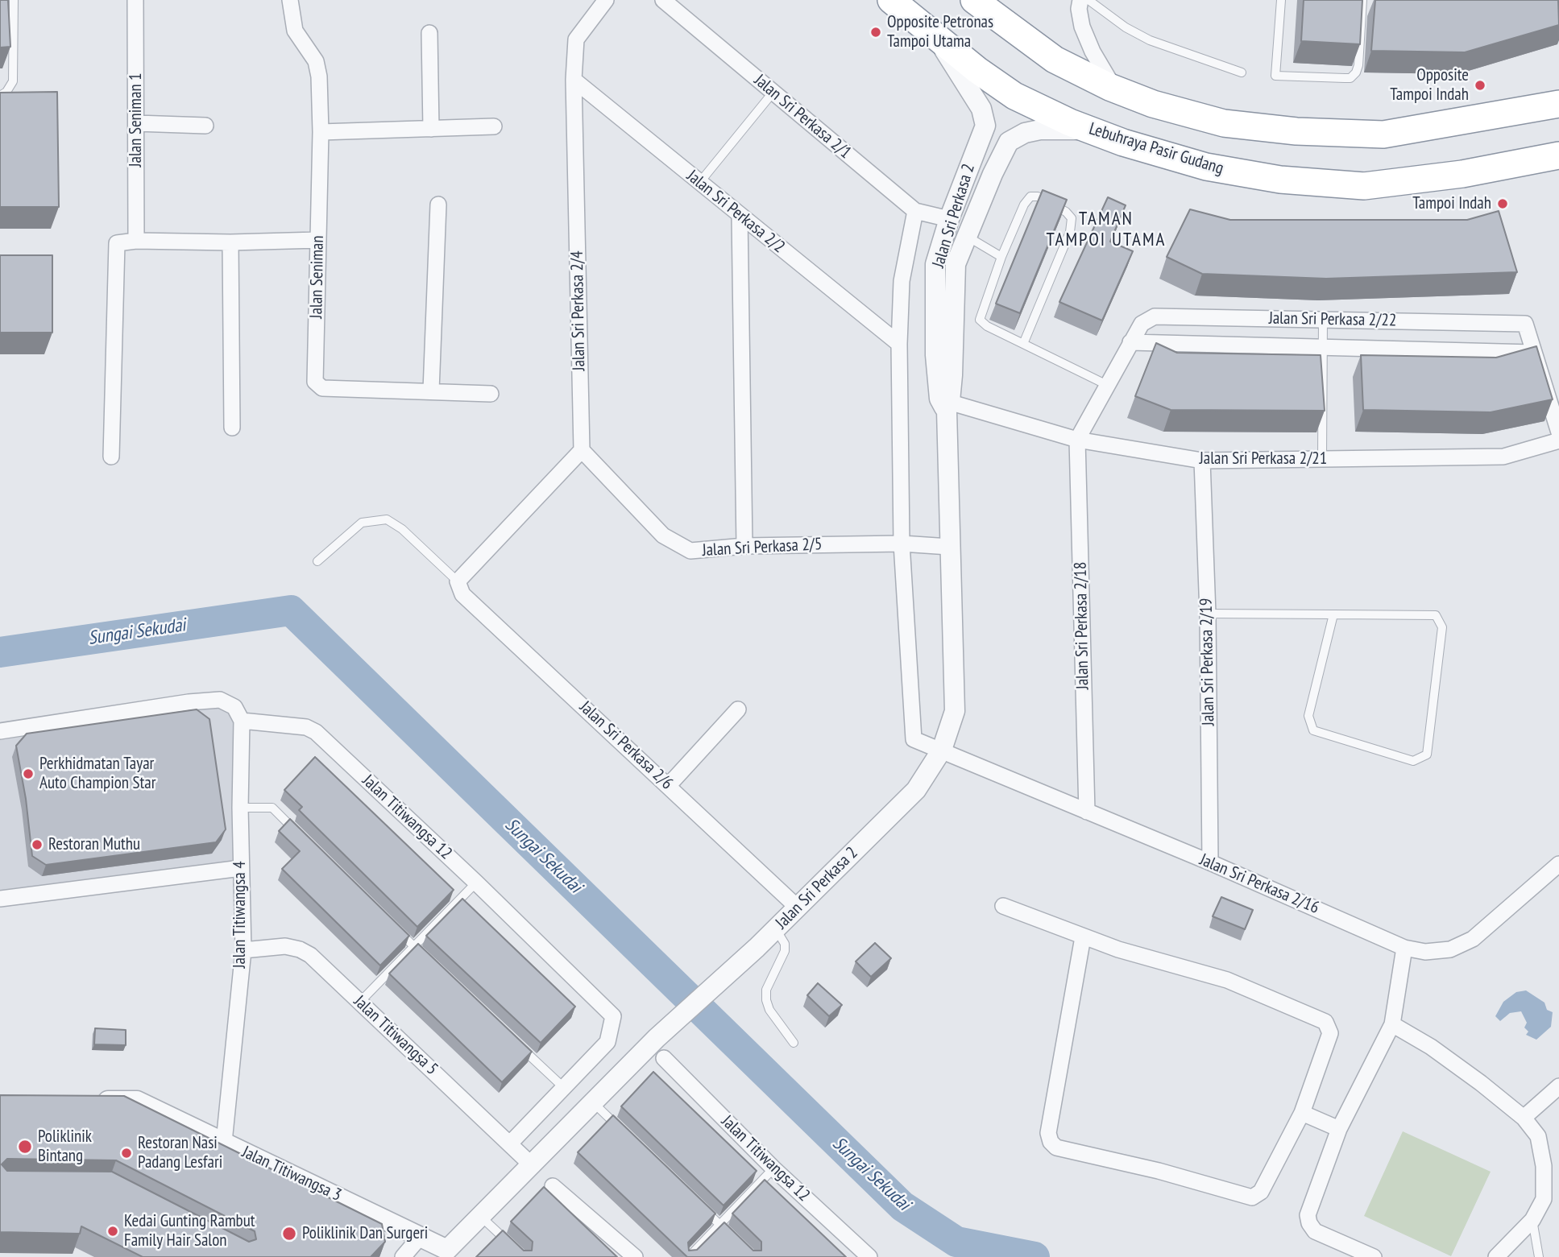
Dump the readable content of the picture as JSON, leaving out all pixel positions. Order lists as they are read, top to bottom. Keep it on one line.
{"streets":{"highway":["Lebuhraya Pasir Gudang"],"street":["Jalan Sri Perkasa 2/1","Jalan Seniman 1","Jalan Sri Perkasa 2/2","Jalan Sri Perkasa 2","Jalan Seniman","Jalan Sri Perkasa 2/4","Jalan Sri Perkasa 2/22","Jalan Sri Perkasa 2/21","Jalan Sri Perkasa 2/5","Jalan Sri Perkasa 2/18","Jalan Sri Perkasa 2/19","Jalan Sri Perkasa 2/6","Jalan Titiwangsa 12","Jalan Sri Perkasa 2/16","Jalan Titiwangsa 4","Jalan Titiwangsa 5","Jalan Titiwangsa 3"]},"crossings":[["Jalan Sri Perkasa 2/1","Jalan Sri Perkasa 2"],["Lebuhraya Pasir Gudang","Jalan Sri Perkasa 2"],["Jalan Sri Perkasa 2/2","Jalan Sri Perkasa 2/4"],["Jalan Sri Perkasa 2","Jalan Sri Perkasa 2/21"],["Jalan Sri Perkasa 2","Jalan Sri Perkasa 2/5"],["Jalan Sri Perkasa 2","Jalan Sri Perkasa 2/6"],["Jalan Sri Perkasa 2","Jalan Sri Perkasa 2/16"],["Jalan Sri Perkasa 2","Jalan Titiwangsa 5"],["Jalan Sri Perkasa 2","Jalan Titiwangsa 3"],["Jalan Sri Perkasa 2/4","Jalan Sri Perkasa 2/5"],["Jalan Sri Perkasa 2/21","Jalan Sri Perkasa 2/18"],["Jalan Sri Perkasa 2/21","Jalan Sri Perkasa 2/19"],["Jalan Sri Perkasa 2/5","Jalan Sri Perkasa 2/16"],["Jalan Sri Perkasa 2/18","Jalan Sri Perkasa 2/16"],["Jalan Sri Perkasa 2/19","Jalan Sri Perkasa 2/16"],["Jalan Titiwangsa 12","Jalan Titiwangsa 4"],["Jalan Titiwangsa 12","Jalan Titiwangsa 5"],["Jalan Titiwangsa 4","Jalan Titiwangsa 5"],["Jalan Titiwangsa 4","Jalan Titiwangsa 3"]],"districts":["TAMAN TAMPOI UTAMA"],"water":["Sungai Sekudai"],"places":["Opposite Petronas Tampoi Utama","Opposite Tampoi Indah","Tampoi Indah","Perkhidmatan Tayar Auto Champion Star","Restoran Muthu","Poliklinik Bintang","Restoran Nasi Padang Lesfari","Kedai Gunting Rambut Family Hair Salon","Poliklinik Dan Surgeri"]}
